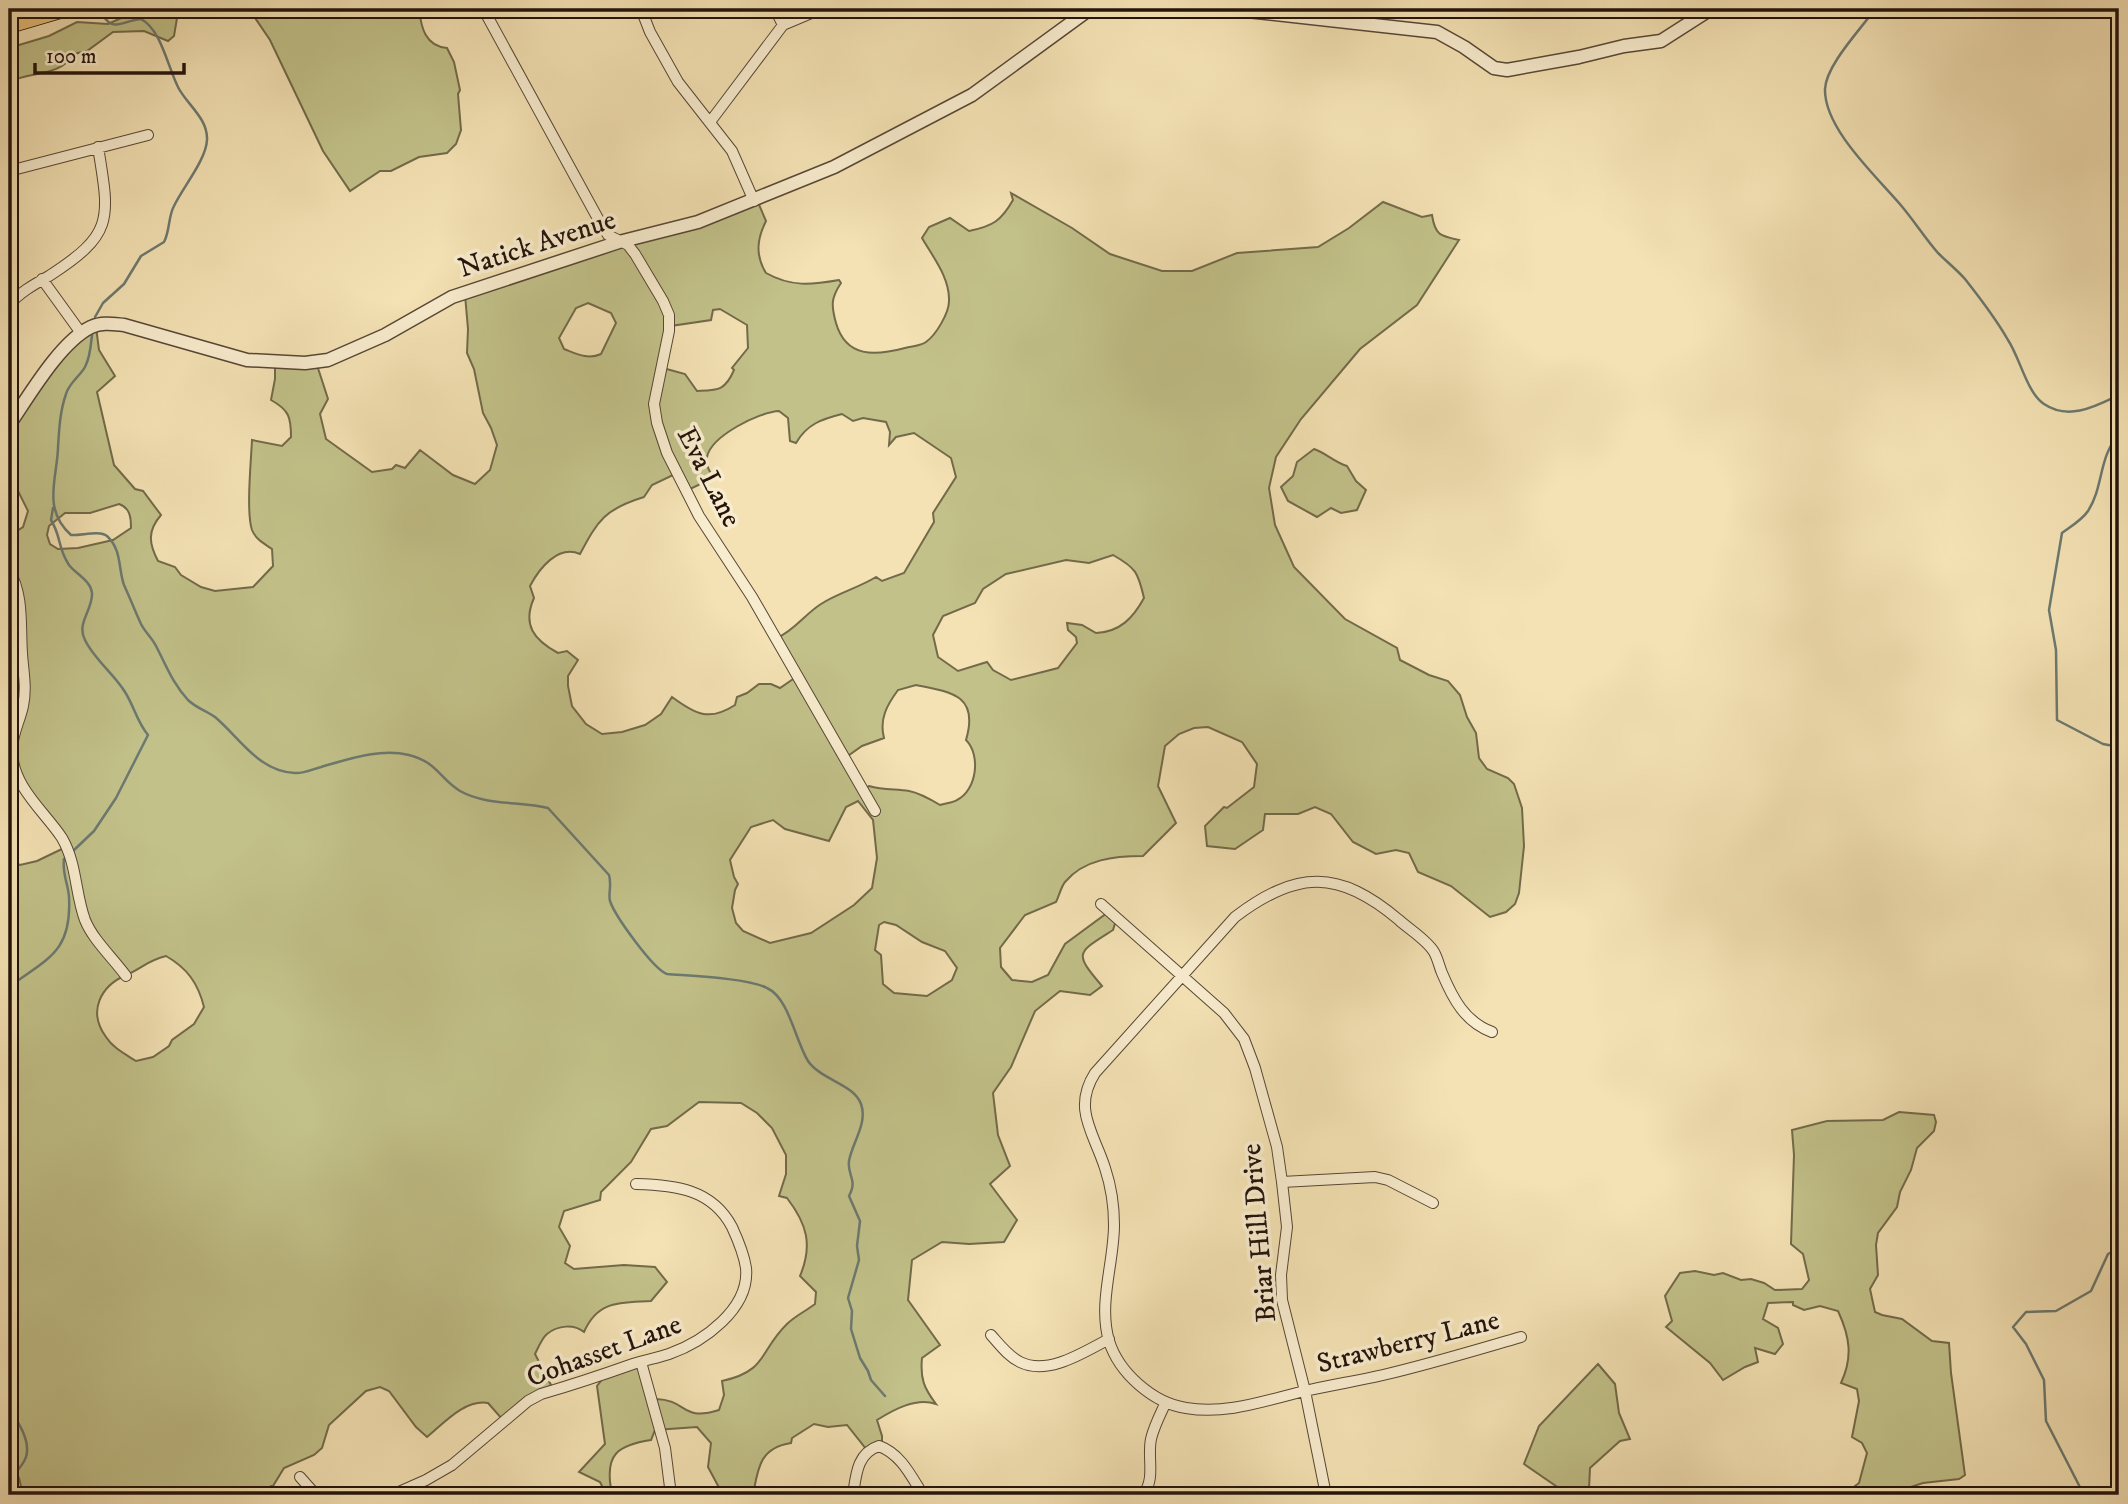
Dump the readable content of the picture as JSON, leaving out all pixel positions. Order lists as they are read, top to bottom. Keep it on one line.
{"streets":{"street":["Natick Avenue","Eva Lane","Briar Hill Drive","Strawberry Lane","Cohasset Lane"]},"crossings":[["Natick Avenue","Eva Lane"],["Briar Hill Drive","Strawberry Lane"]],"scale_bar":"100 m"}
